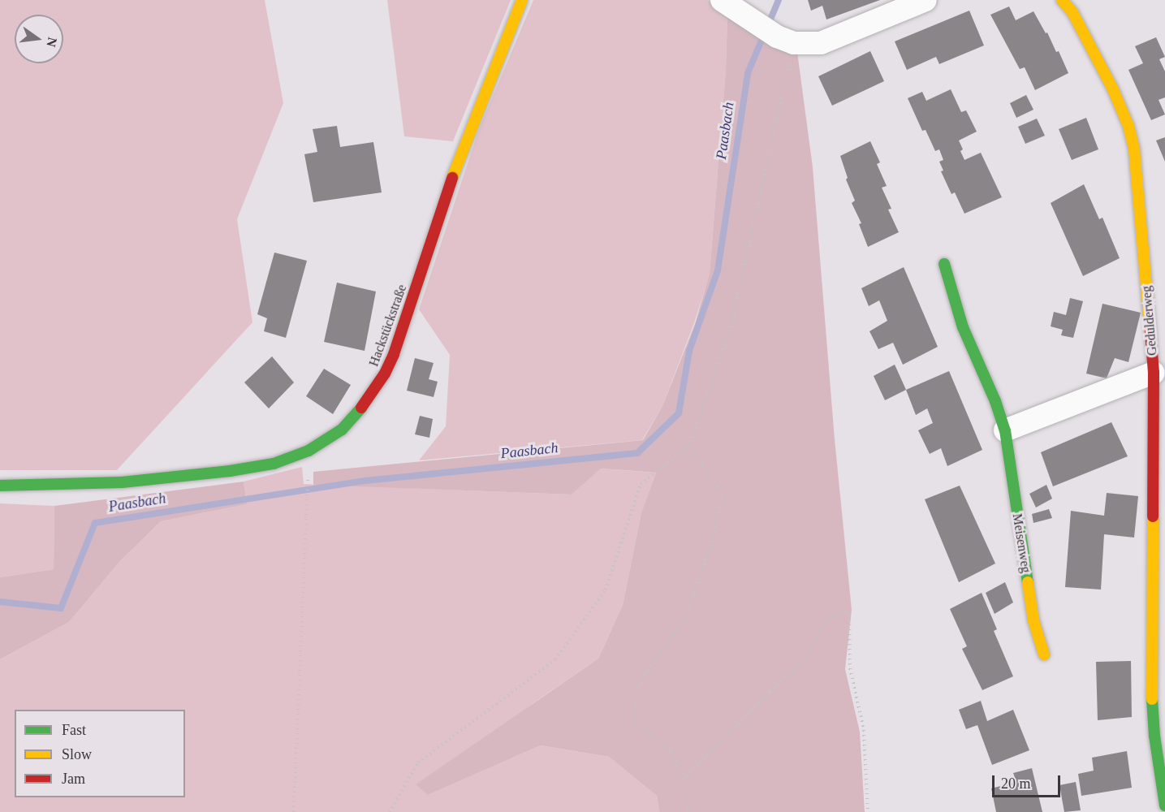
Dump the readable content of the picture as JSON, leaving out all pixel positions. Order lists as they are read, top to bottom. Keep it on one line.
{"streets":{"street":["Gedulderweg","Hackstückstraße","Meisenweg"]},"water":["Paasbach"],"legend":["Fast","Slow","Jam"],"scale_bar":"20 m","north":"right"}
